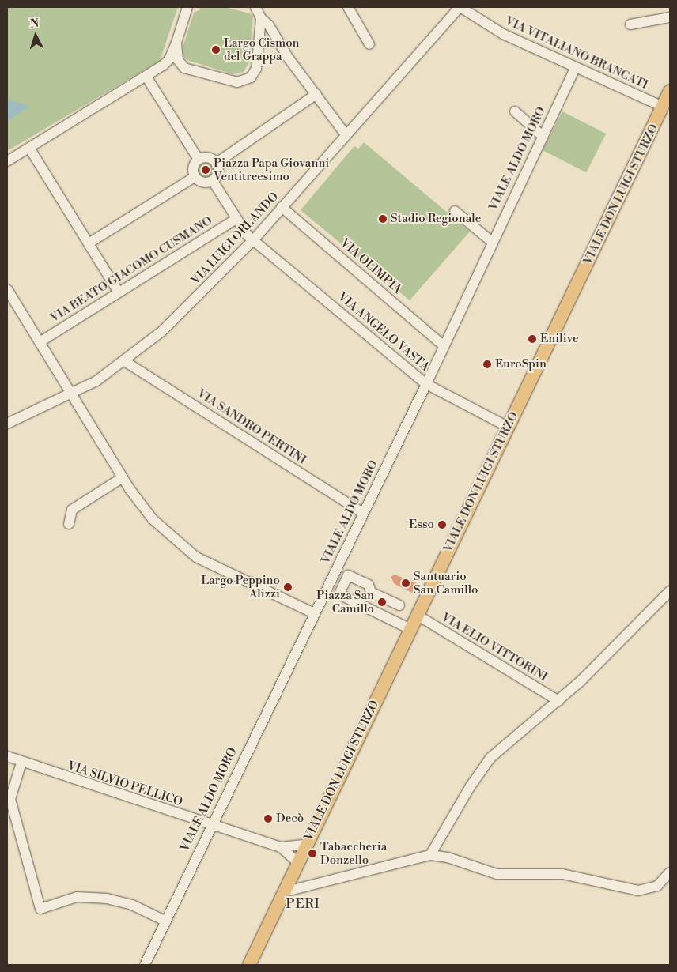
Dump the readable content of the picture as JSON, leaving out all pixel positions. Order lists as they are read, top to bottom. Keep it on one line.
{"streets":{"main road":["VIALE DON LUIGI STURZO"],"street":["VIA VITALIANO BRANCATI","VIALE ALDO MORO","VIA LUIGI ORLANDO","VIA OLIMPIA","VIA BEATO GIACOMO CUSMANO","VIA ANGELO VASTA","VIA SANDRO PERTINI","VIA ELIO VITTORINI","VIA SILVIO PELLICO"]},"crossings":[["VIA VITALIANO BRANCATI","VIALE ALDO MORO"],["VIA VITALIANO BRANCATI","VIALE DON LUIGI STURZO"],["VIA VITALIANO BRANCATI","VIA LUIGI ORLANDO"],["VIALE ALDO MORO","VIA OLIMPIA"],["VIALE ALDO MORO","VIA ANGELO VASTA"],["VIALE ALDO MORO","VIA SANDRO PERTINI"],["VIALE ALDO MORO","VIA SILVIO PELLICO"],["VIALE DON LUIGI STURZO","VIA ANGELO VASTA"],["VIALE DON LUIGI STURZO","VIA ELIO VITTORINI"],["VIA LUIGI ORLANDO","VIA OLIMPIA"],["VIA LUIGI ORLANDO","VIA ANGELO VASTA"],["VIA LUIGI ORLANDO","VIA SANDRO PERTINI"],["VIA BEATO GIACOMO CUSMANO","VIA ANGELO VASTA"]],"districts":["PERI"],"places":["Largo Cismon del Grappa","Piazza Papa Giovanni Ventitreesimo","Stadio Regionale","Enilive","EuroSpin","Esso","Santuario San Camillo","Largo Peppino Alizzi","Piazza San Camillo","Decò","Tabaccheria Donzello"],"north":"top"}
